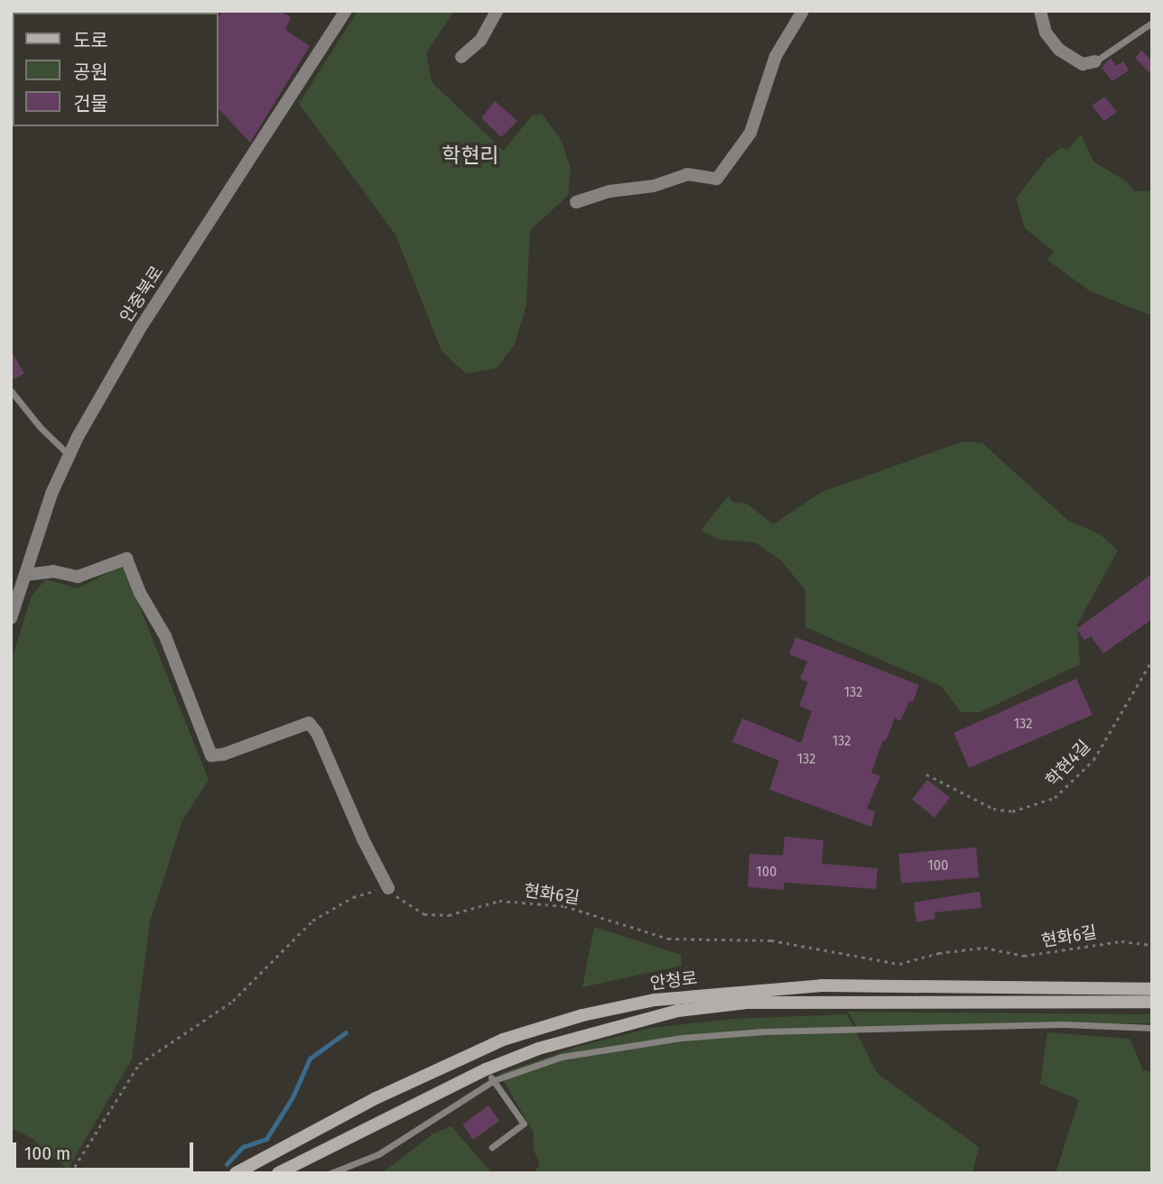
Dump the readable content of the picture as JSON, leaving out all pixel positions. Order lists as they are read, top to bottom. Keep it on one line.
{"streets":{"street":["안중북로","안청로"],"path":["학현4길","현화6길"]},"districts":["학현리"],"house_numbers":["132","132","132","132","100","100"],"legend":["도로","공원","건물"],"scale_bar":"100 m"}
